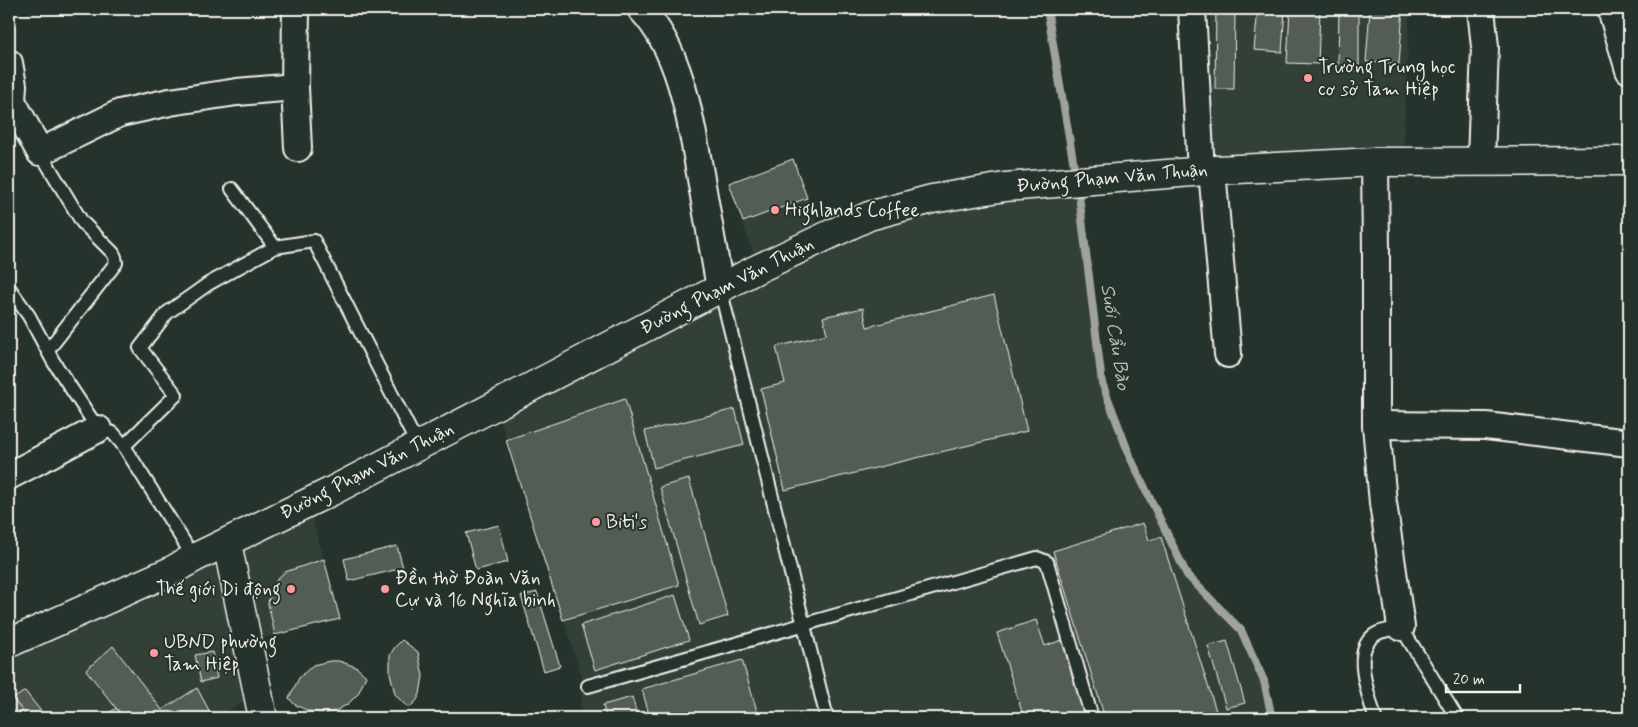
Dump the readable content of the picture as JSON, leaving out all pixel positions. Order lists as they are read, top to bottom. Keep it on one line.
{"streets":{"main road":["Đường Phạm Văn Thuận"]},"water":["Suối Cầu Bào"],"places":["Trường Trung học cơ sở Tam Hiệp","Highlands Coffee","Biti's","Thế giới Di động","Đền thờ Đoàn Văn Cự và 16 Nghĩa binh","UBND phường Tam Hiệp"],"scale_bar":"20 m"}
